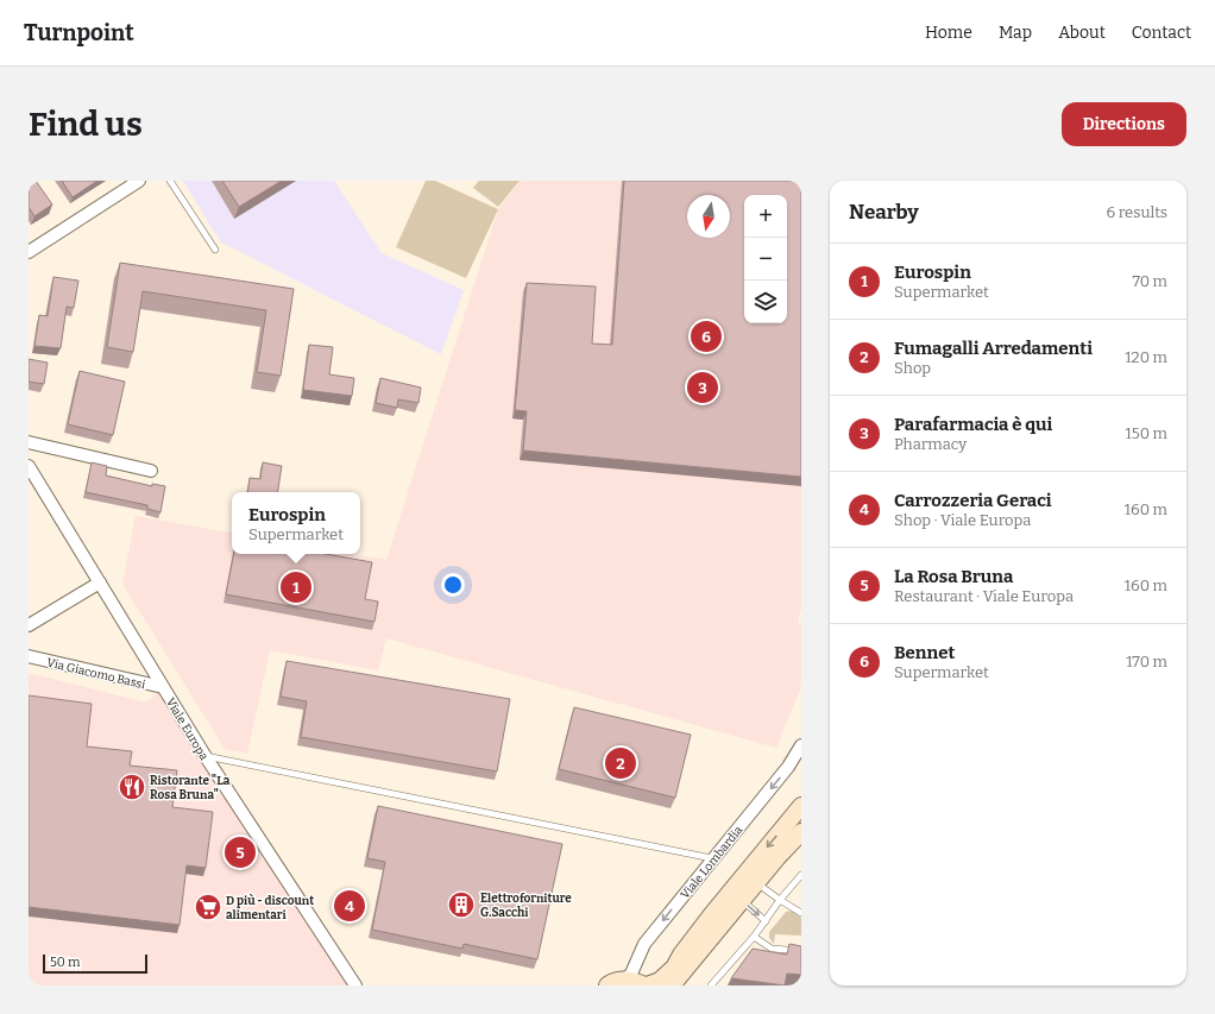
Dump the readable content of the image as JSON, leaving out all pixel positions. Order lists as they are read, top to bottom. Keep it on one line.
{"streets":{"street":["Via Giacomo Bassi","Viale Europa","Viale Lombardia"]},"crossings":[["Via Giacomo Bassi","Viale Europa"]],"one_way":["Viale Lombardia"],"places":{"restaurant":["Ristorante \"La Rosa Bruna\""],"building":["Elettroforniture G.Sacchi"],"supermarket":["D più - discount alimentari"]},"scale_bar":"50 m","north":"bottom","page":{"header":"Turnpoint","nav":["Home","Map","About","Contact"],"buttons":"Directions","title":"Find us","heading":["Nearby","6 results"],"map_buttons":["+","−"],"list":[{"mark":"1","name":"Eurospin","note":"Supermarket","value":"70 m"},{"mark":"2","name":"Fumagalli Arredamenti","note":"Shop","value":"120 m"},{"mark":"3","name":"Parafarmacia è qui","note":"Pharmacy","value":"150 m"},{"mark":"4","name":"Carrozzeria Geraci","note":"Shop · Viale Europa","value":"160 m"},{"mark":"5","name":"La Rosa Bruna","note":"Restaurant · Viale Europa","value":"160 m"},{"mark":"6","name":"Bennet","note":"Supermarket","value":"170 m"}],"pins":["6","3","1","2","5","4"],"popup":["Eurospin","Supermarket"],"scale":"50 m"}}
